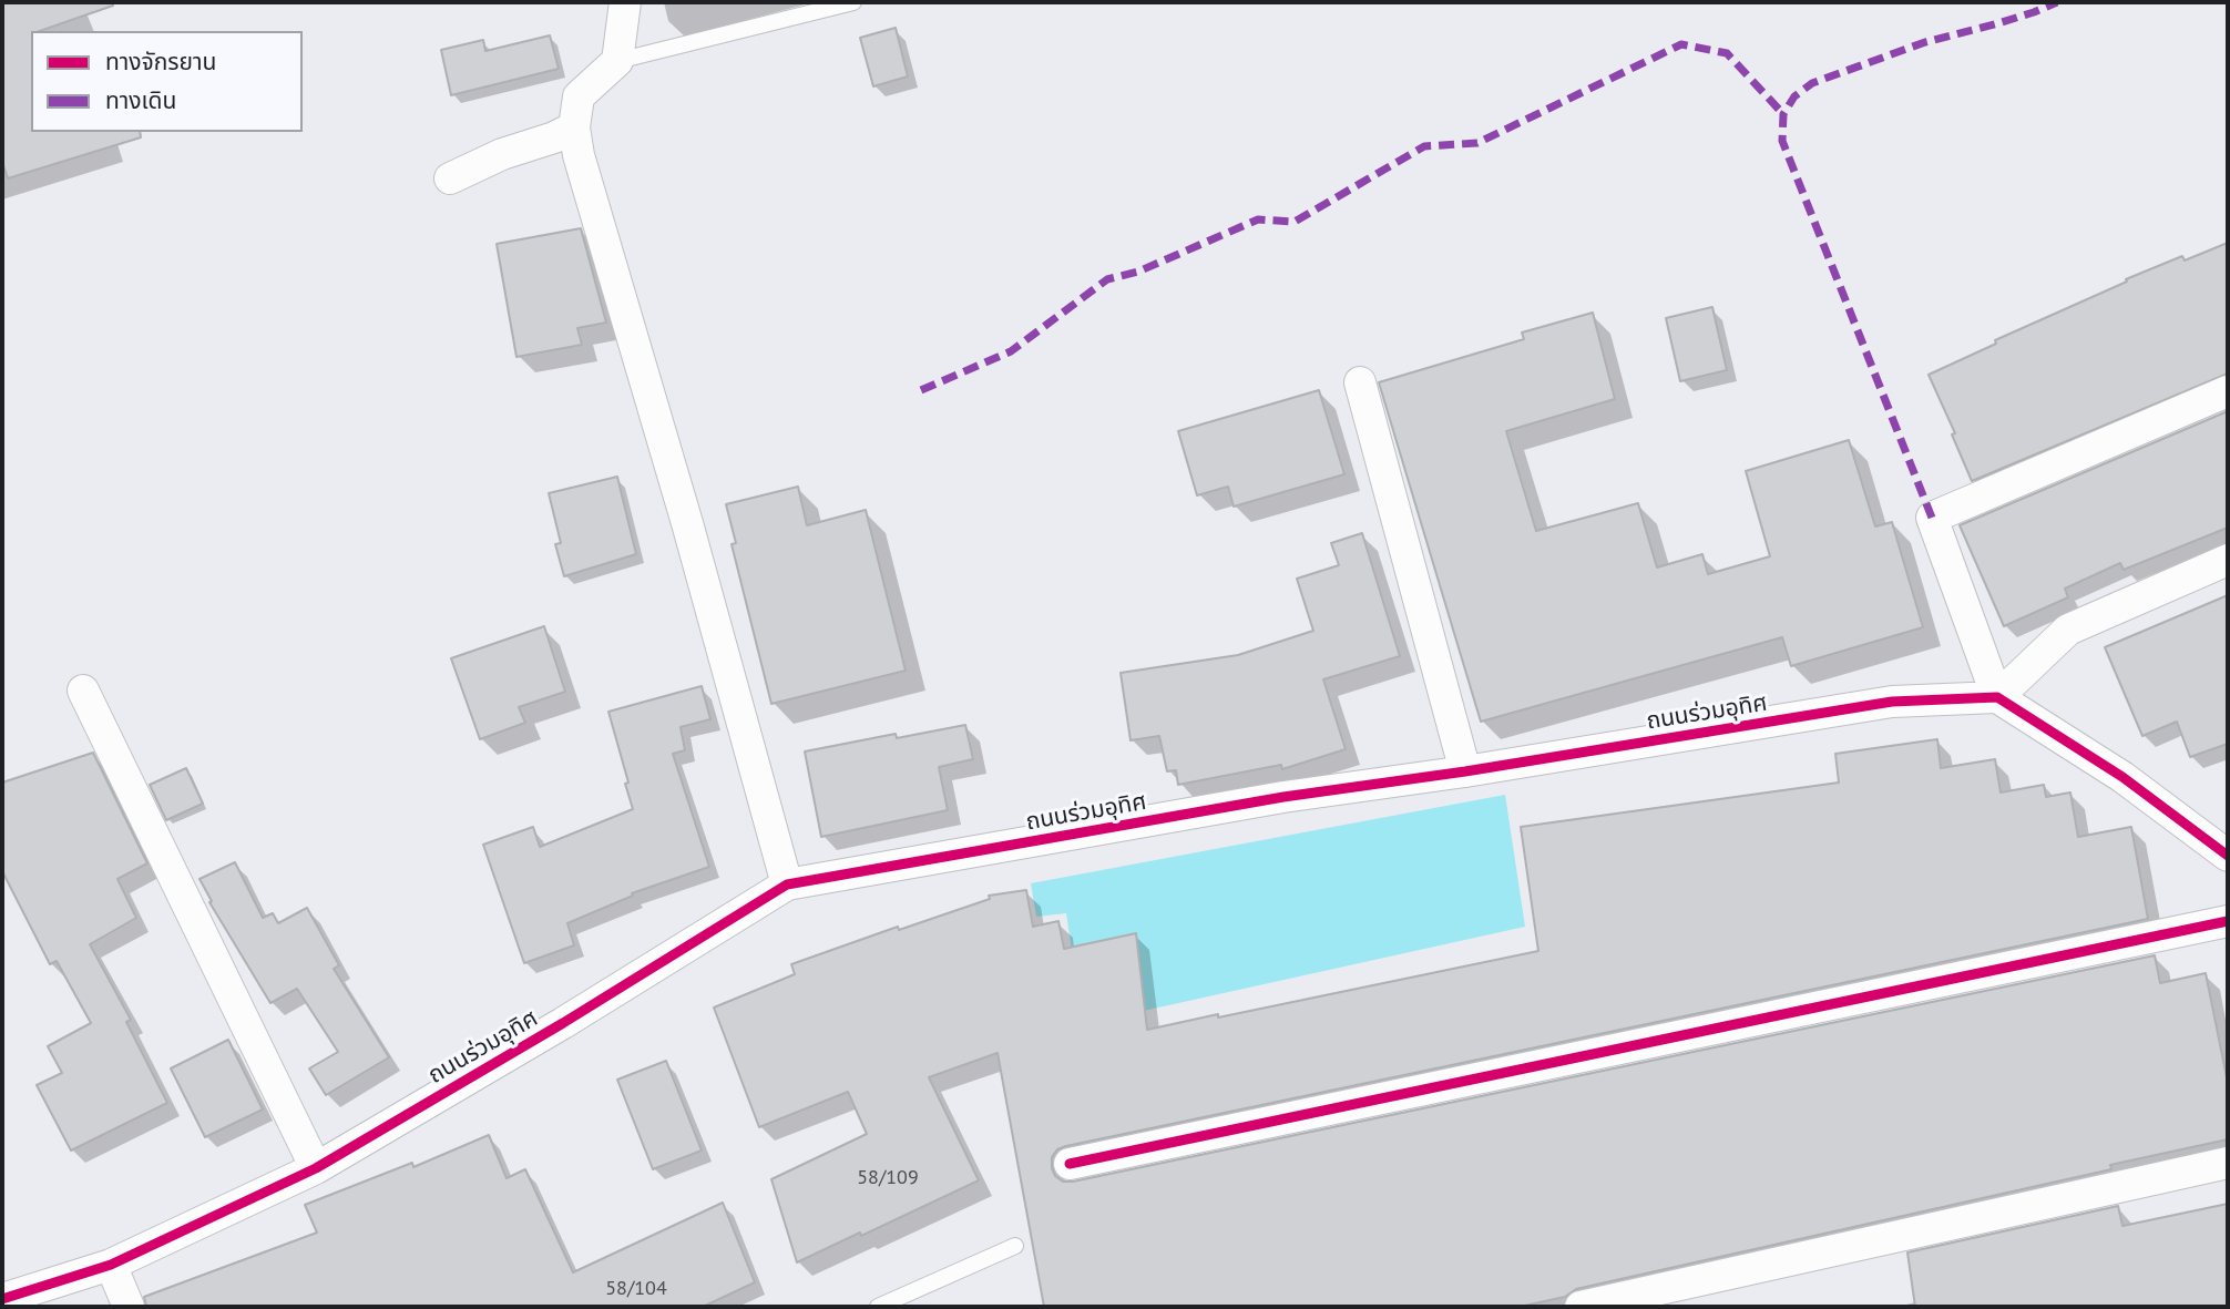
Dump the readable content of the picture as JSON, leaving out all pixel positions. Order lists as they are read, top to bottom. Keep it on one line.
{"streets":{"street":["ถนนร่วมอุทิศ"]},"house_numbers":["58/109","58/104"],"legend":["ทางจักรยาน","ทางเดิน"]}
